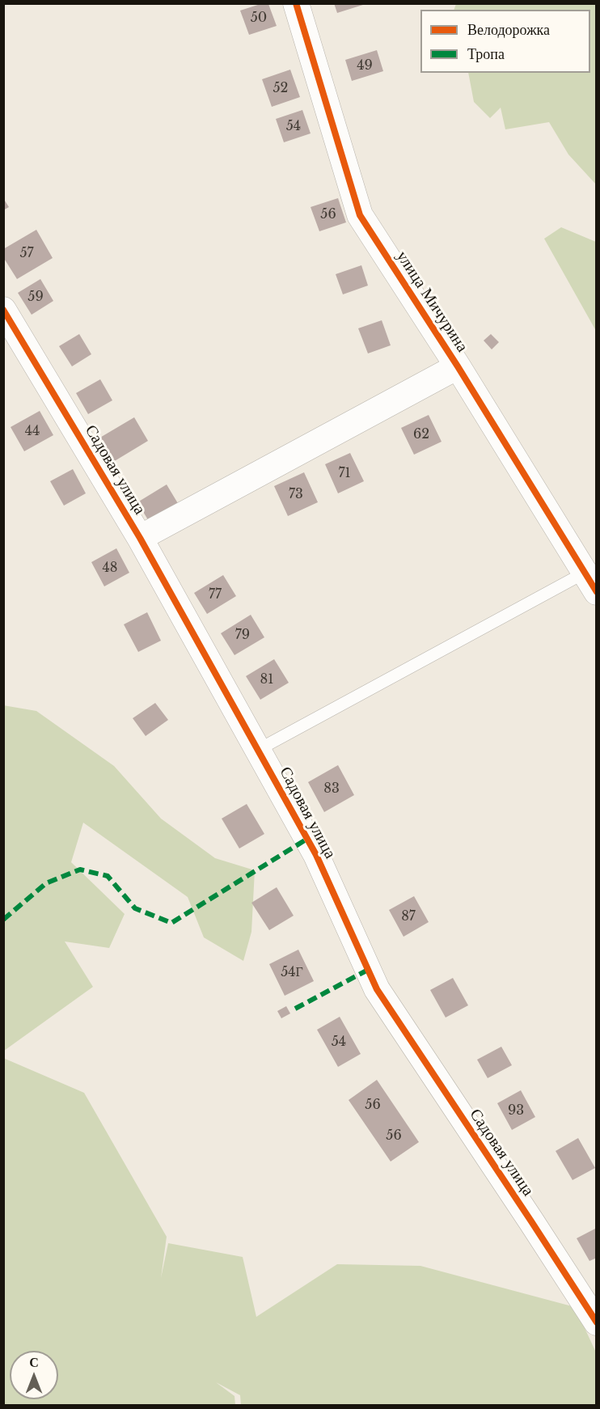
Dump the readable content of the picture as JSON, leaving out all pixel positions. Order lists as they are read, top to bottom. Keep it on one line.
{"streets":{"street":["улица Мичурина","Садовая улица"]},"crossings":[["улица Мичурина","Садовая улица"]],"house_numbers":["50","49","52","54","56","57","59","44","62","71","73","48","77","79","81","83","87","54Г","54","56","93","56"],"legend":["Велодорожка","Тропа"],"north":"top"}
